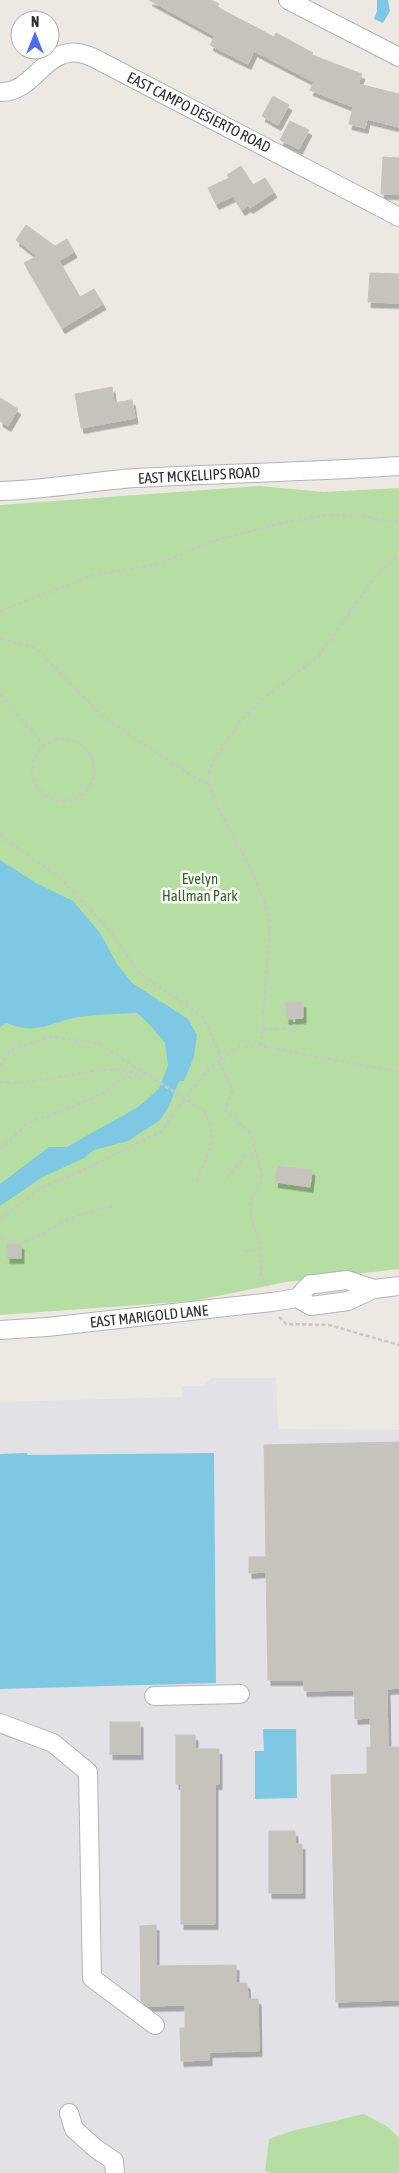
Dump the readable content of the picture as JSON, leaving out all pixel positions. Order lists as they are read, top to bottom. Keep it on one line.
{"streets":{"street":["EAST CAMPO DESIERTO ROAD","EAST MCKELLIPS ROAD","EAST MARIGOLD LANE"]},"parks":["Evelyn Hallman Park"],"north":"top"}
